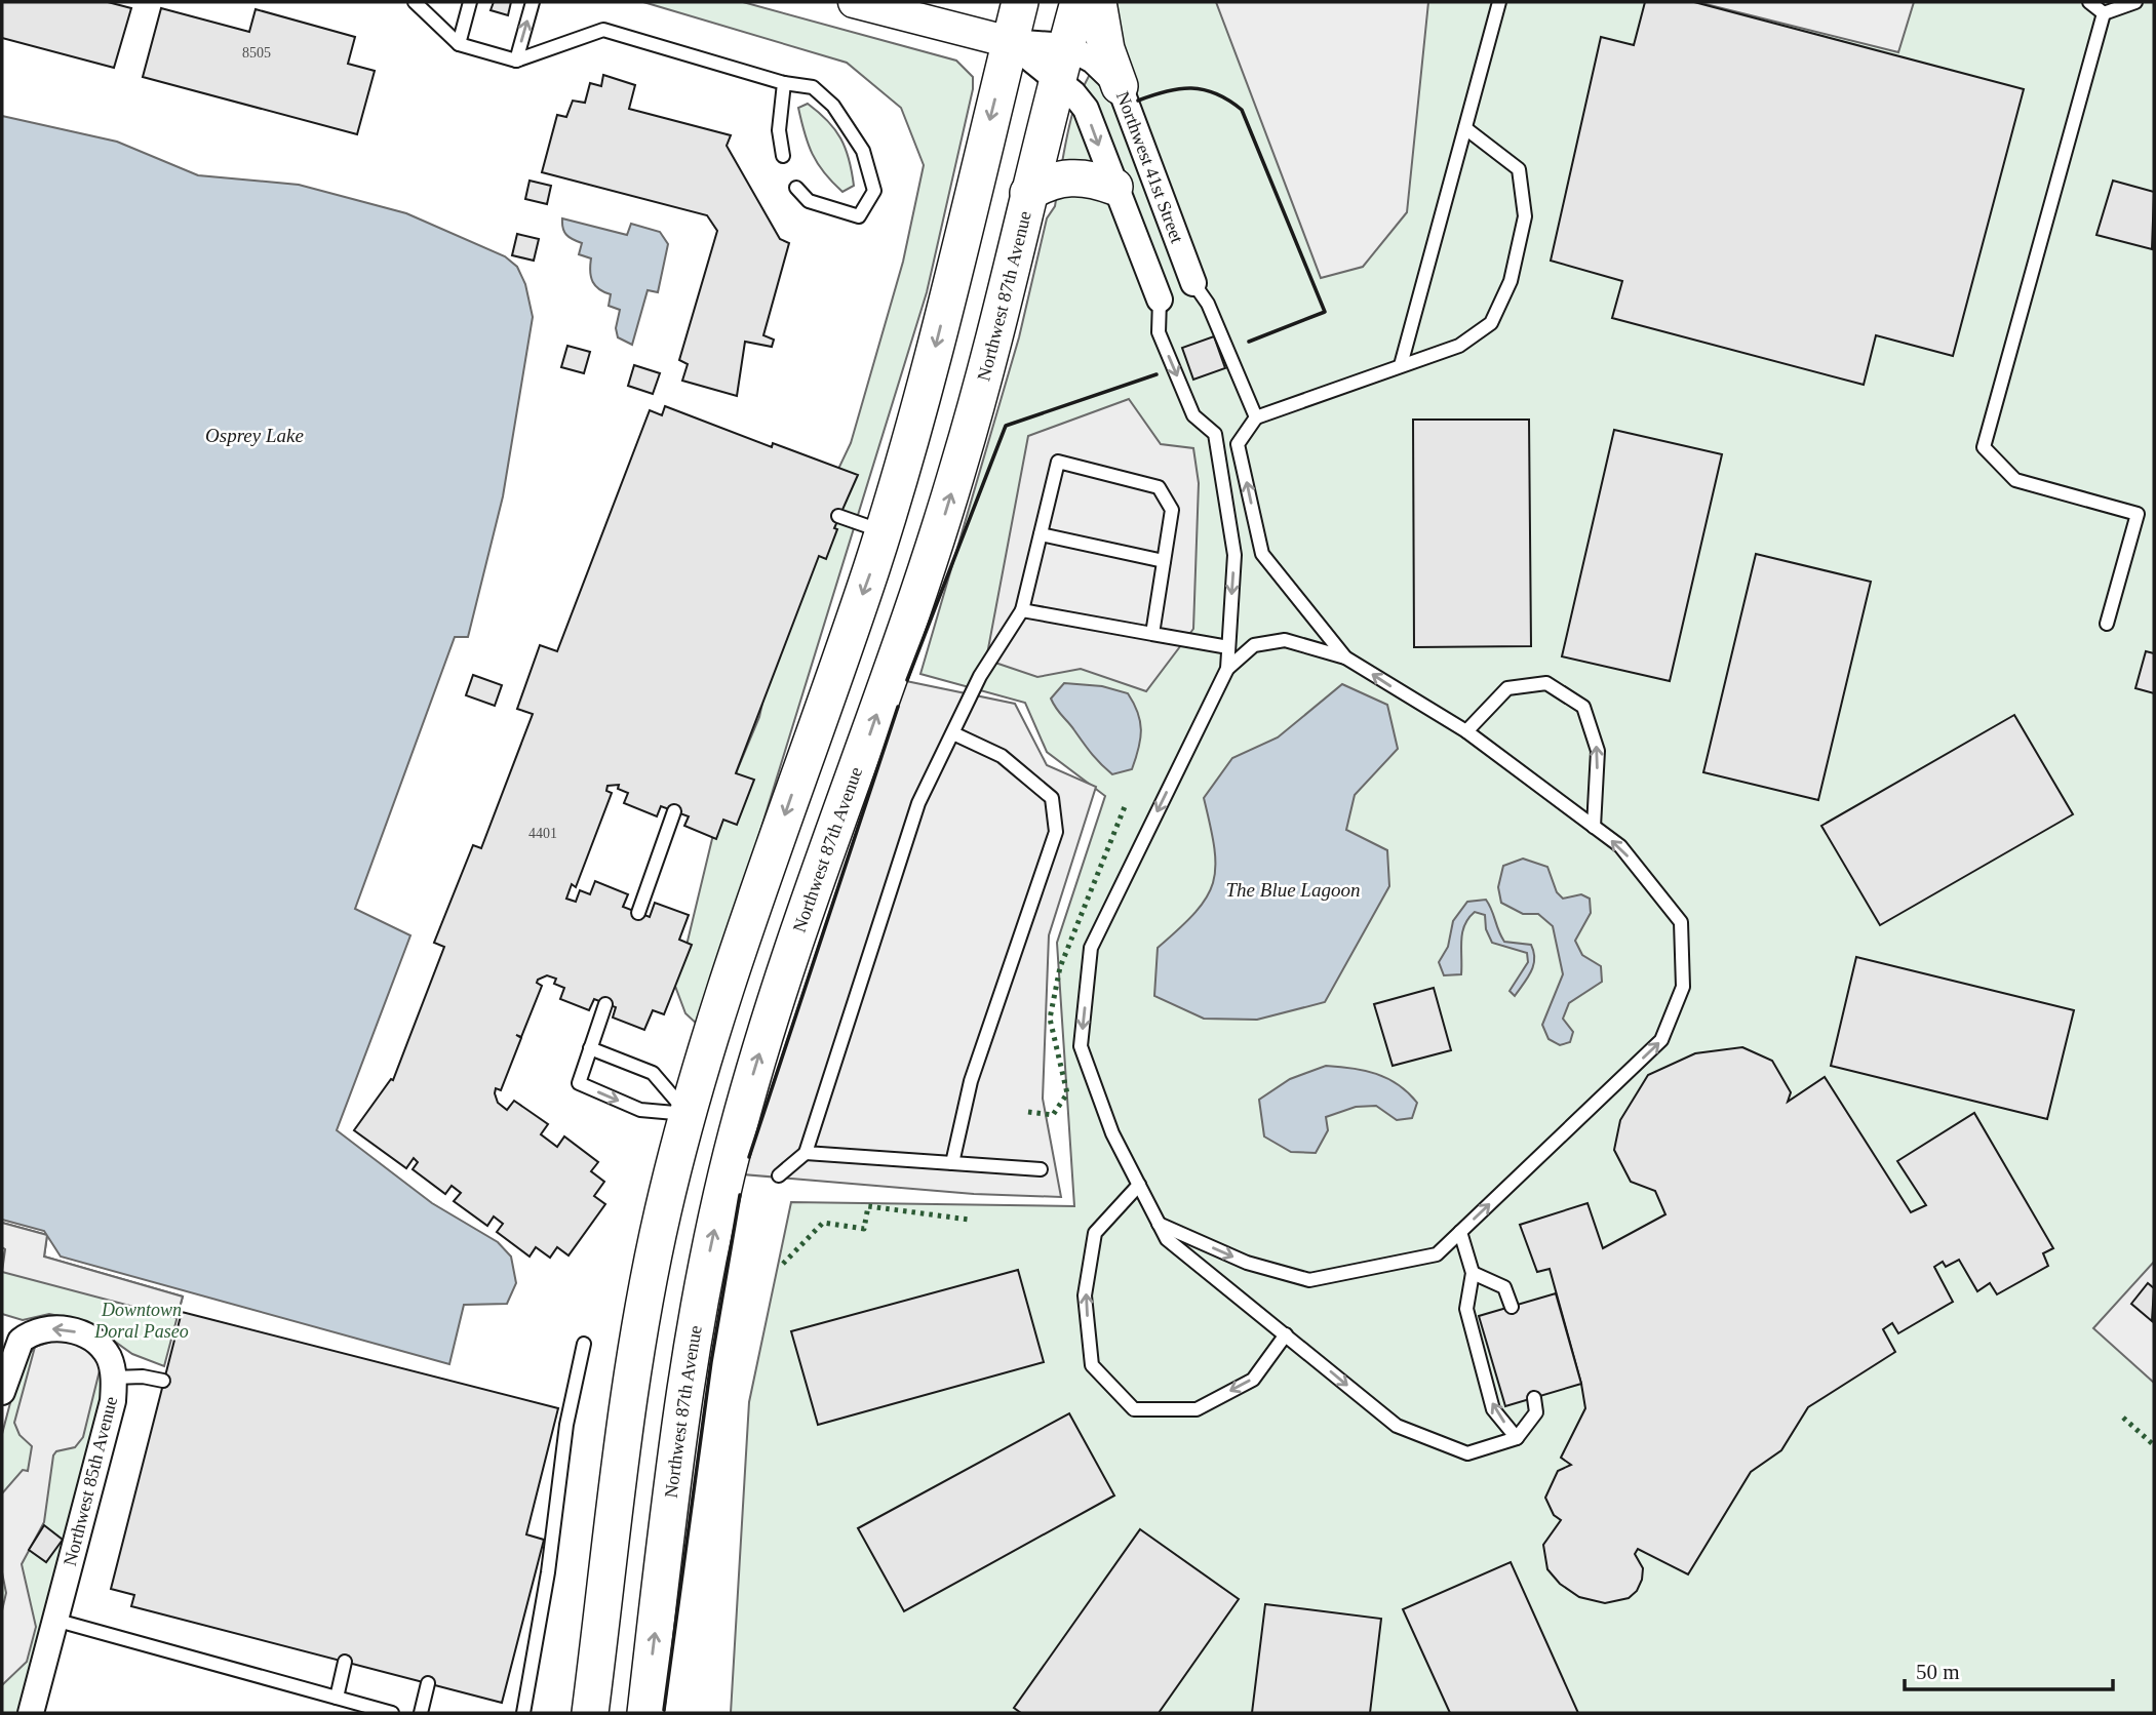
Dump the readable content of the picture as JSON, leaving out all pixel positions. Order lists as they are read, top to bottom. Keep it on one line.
{"streets":{"main road":["Northwest 87th Avenue"],"street":["Northwest 41st Street","Northwest 85th Avenue"]},"crossings":[["Northwest 41st Street","Northwest 87th Avenue"]],"water":["Osprey Lake","The Blue Lagoon"],"parks":["Downtown Doral Paseo"],"house_numbers":["8505","4401"],"scale_bar":"50 m"}
